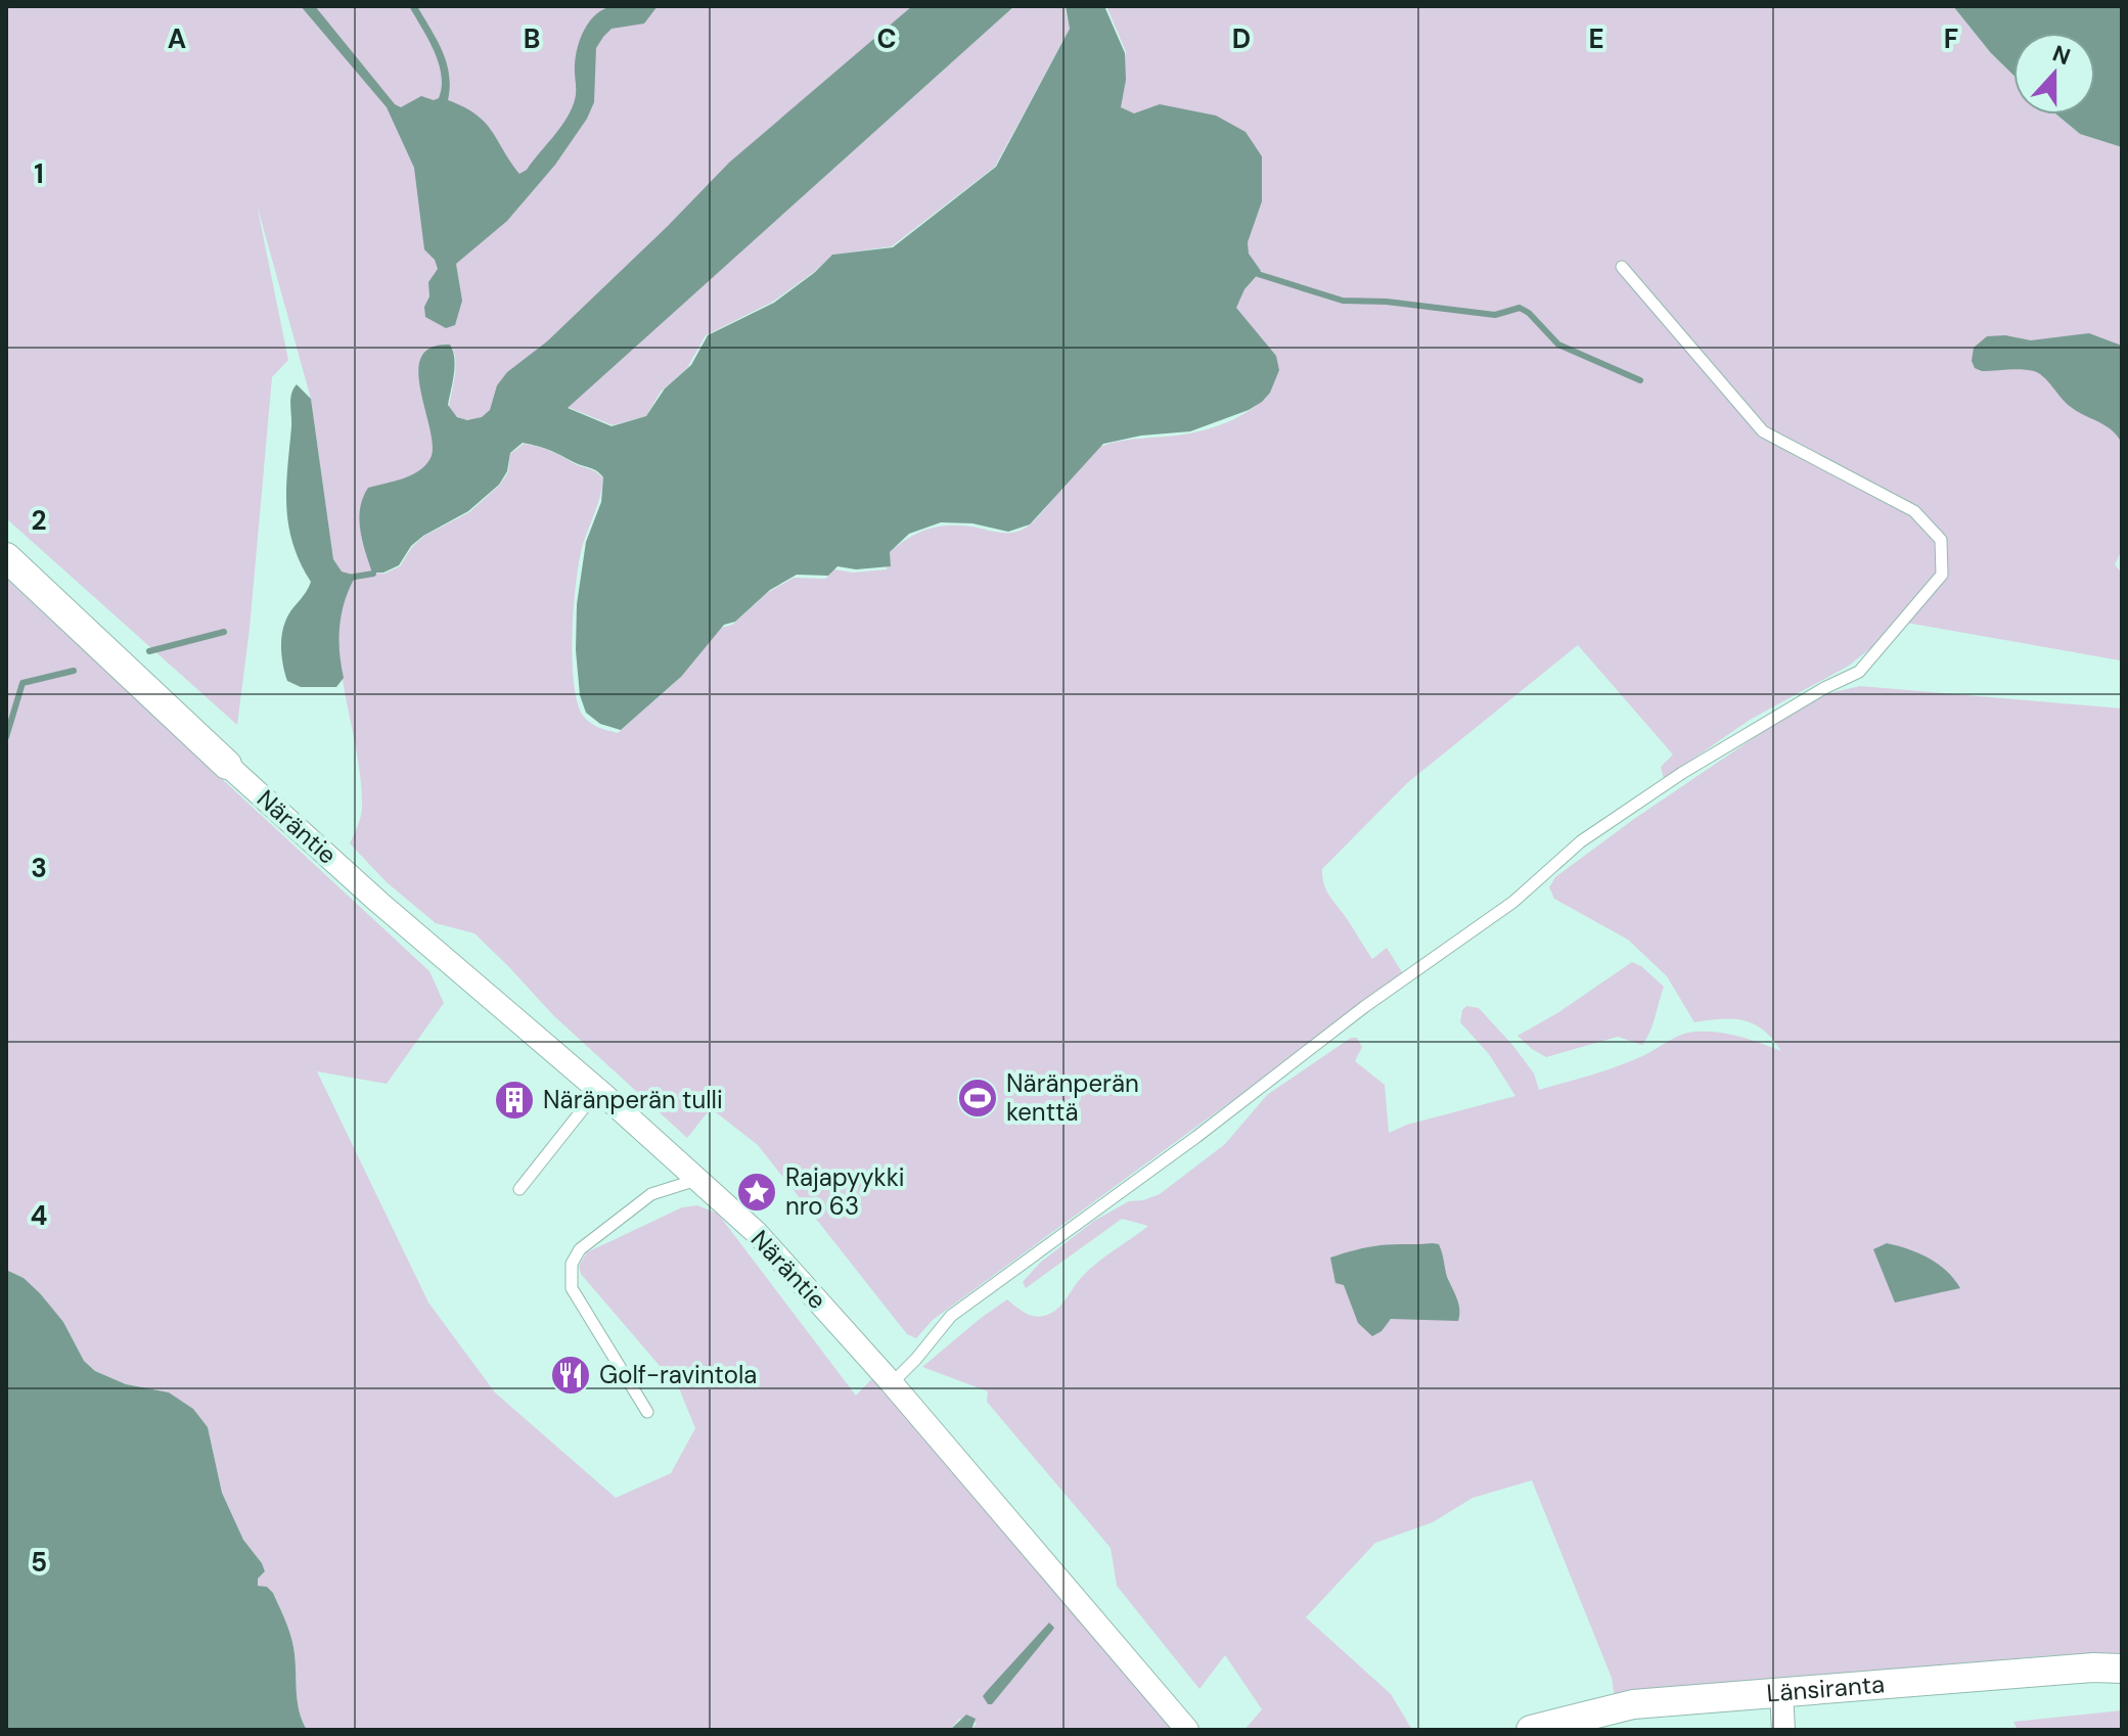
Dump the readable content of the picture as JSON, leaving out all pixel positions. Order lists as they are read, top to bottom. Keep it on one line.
{"streets":{"street":["Näräntie","Länsiranta"]},"places":{"sports":["Näränperän kenttä"],"building":["Näränperän tulli"],"place":["Rajapyykki nro 63"],"restaurant":["Golf-ravintola"]},"north":"top","grid":{"columns":["A","B","C","D","E","F"],"rows":["1","2","3","4","5"]}}
